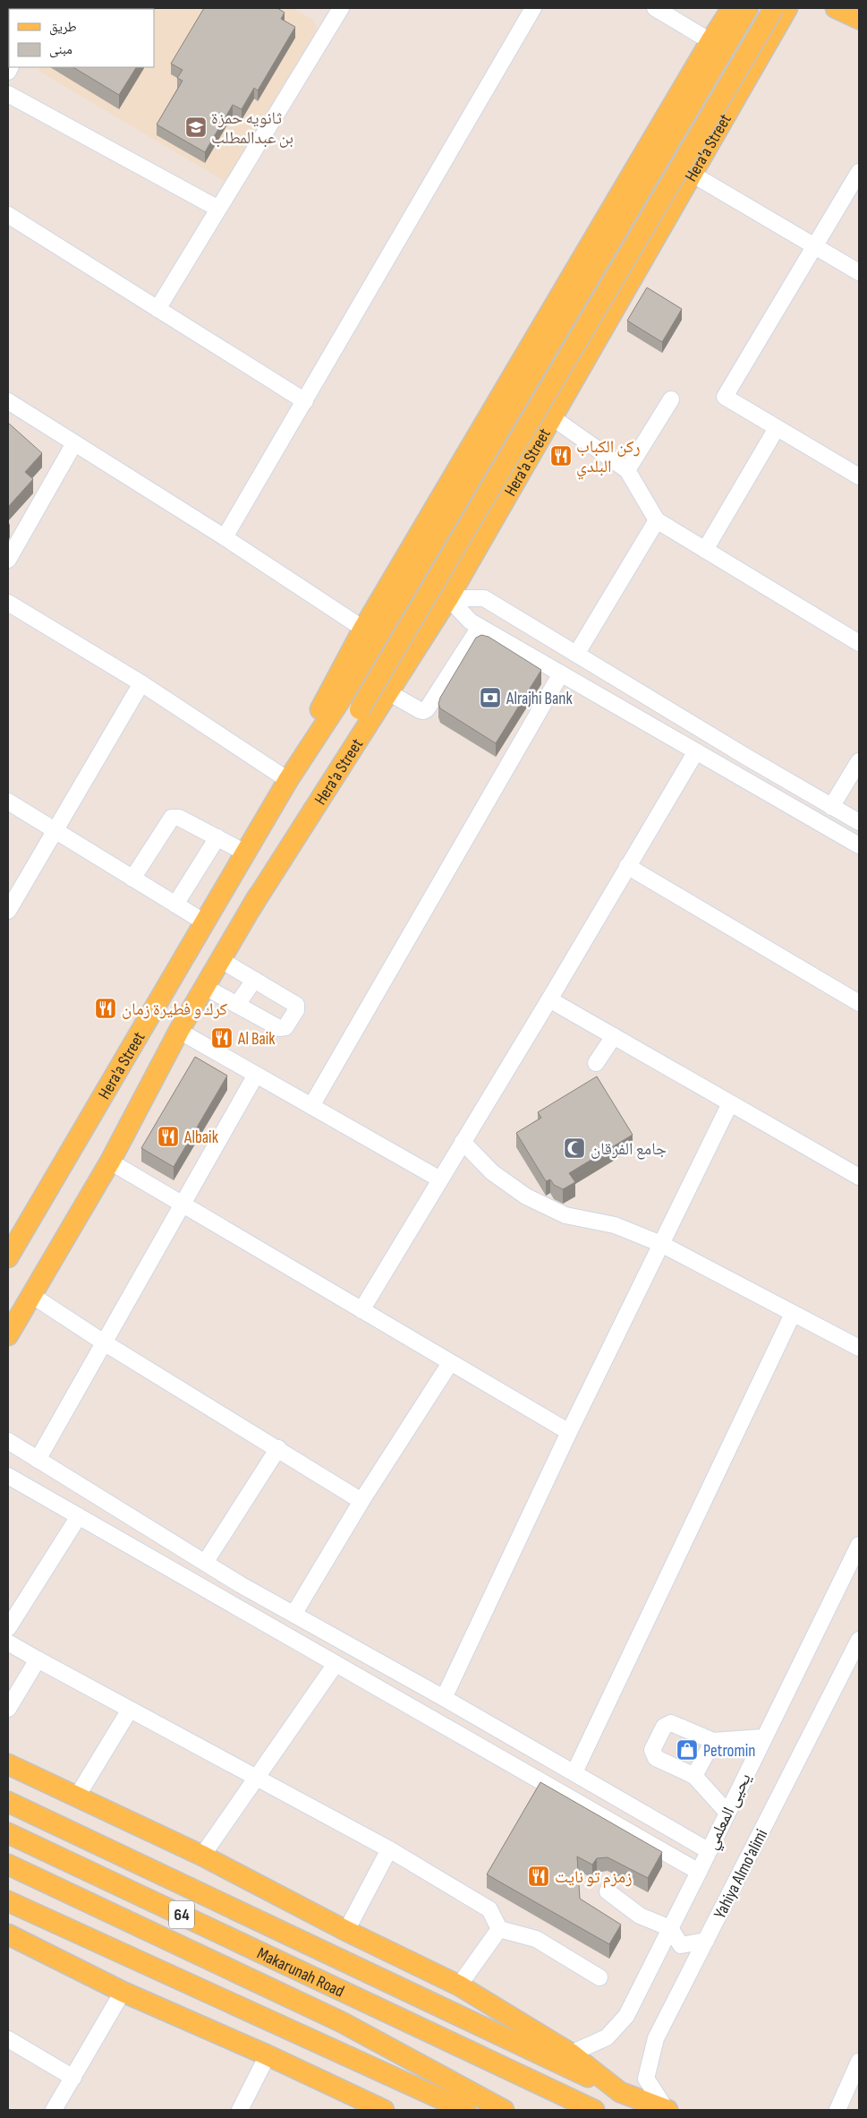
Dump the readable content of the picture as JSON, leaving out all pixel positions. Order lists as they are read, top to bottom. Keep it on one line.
{"streets":{"main road":["Hera'a Street","64","Makarunah Road"],"street":["يحيى المعلمي","Yahiya Almo'alimi"]},"places":{"school or university":["ثانويه حمزة بن عبدالمطلب"],"restaurant":["ركن الكباب البلدي","كرك و فطيرة زمان","Al Baik","Albaik","زمزم تو نايت"],"bank":["Alrajhi Bank"],"mosque":["جامع الفرقان"],"shop":["Petromin"]},"legend":["طريق","مبنى"]}
